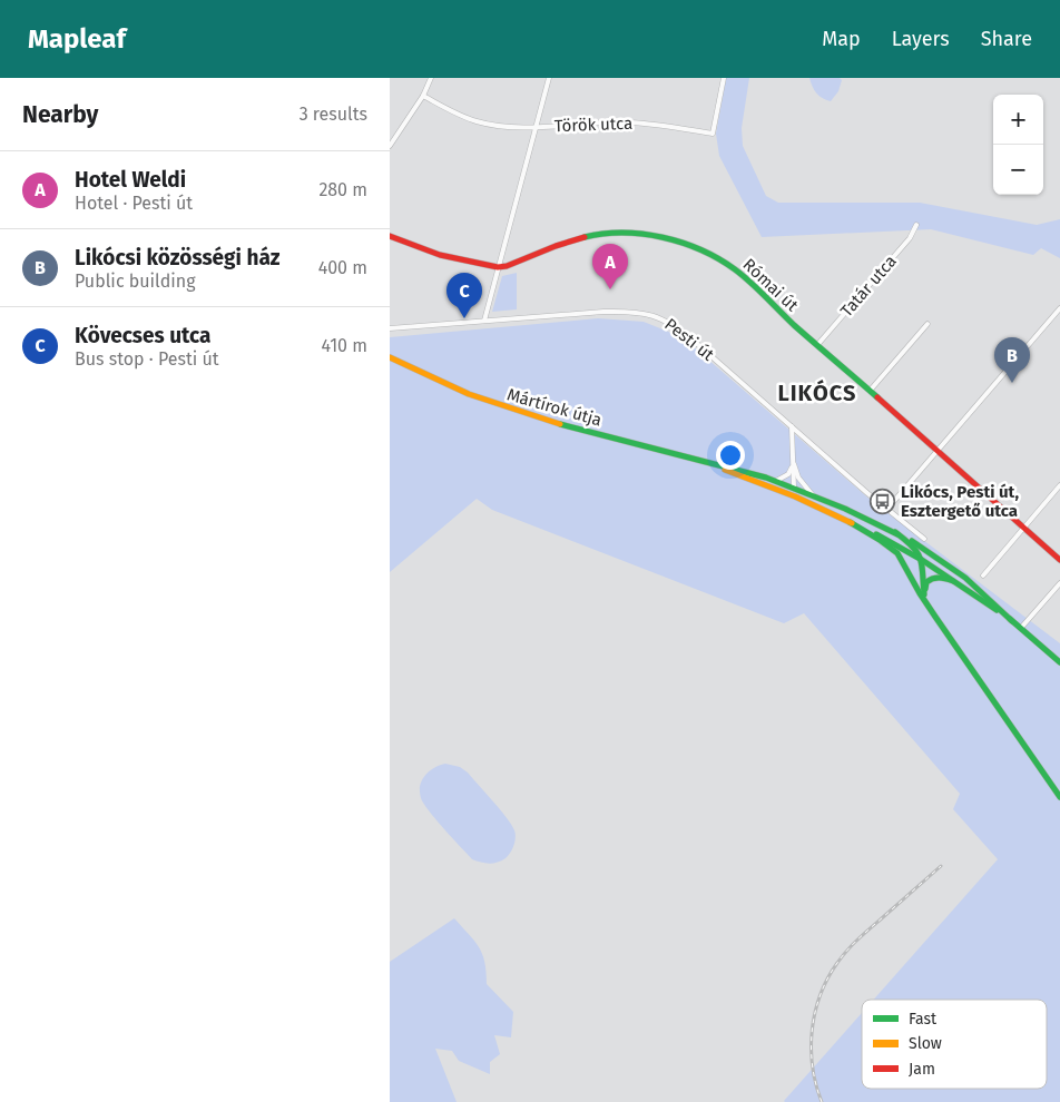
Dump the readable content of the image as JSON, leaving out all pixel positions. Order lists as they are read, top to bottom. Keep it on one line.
{"streets":{"main road":["Római út","Mártírok útja"],"street":["Török utca","Tatár utca","Pesti út"]},"crossings":[["Római út","Tatár utca"]],"districts":["LIKÓCS"],"places":{"bus stop":["Likócs, Pesti út, Esztergető utca"]},"legend":["Fast","Slow","Jam"],"page":{"header":"Mapleaf","nav":["Map","Layers","Share"],"heading":["Nearby","3 results"],"map_buttons":["+","−"],"list":[{"mark":"A","name":"Hotel Weldi","note":"Hotel · Pesti út","value":"280 m"},{"mark":"B","name":"Likócsi közösségi ház","note":"Public building","value":"400 m"},{"mark":"C","name":"Kövecses utca","note":"Bus stop · Pesti út","value":"410 m"}],"pins":["A","C","B"]}}
